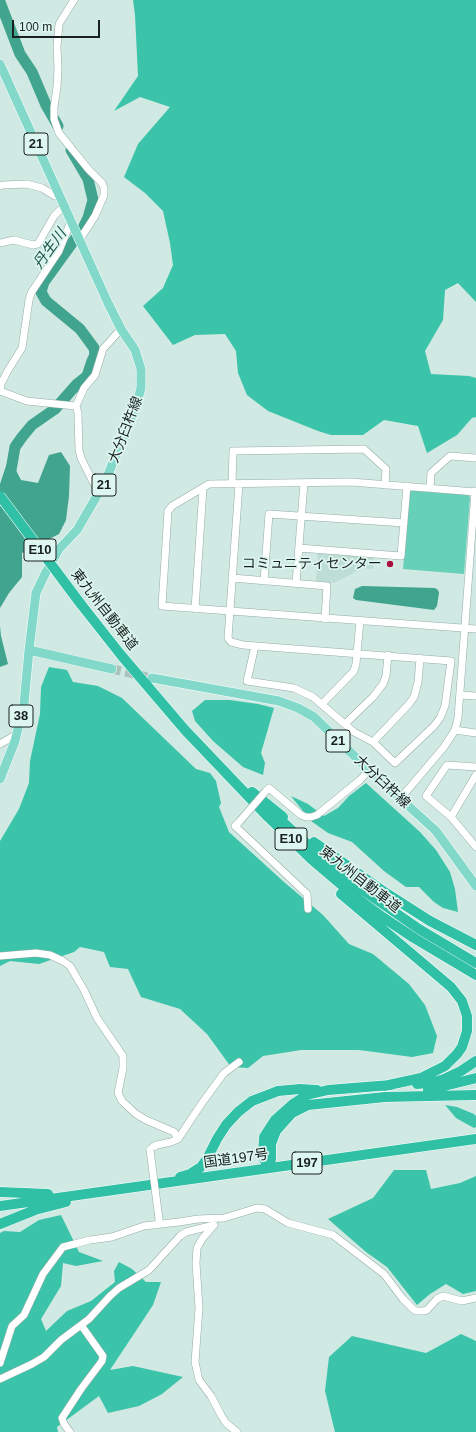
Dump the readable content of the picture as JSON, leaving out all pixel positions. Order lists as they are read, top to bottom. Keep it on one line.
{"streets":{"highway":["E10","東九州自動車道","国道197号","197"],"main road":["21","大分臼杵線","38"]},"crossings":[["大分臼杵線","38"]],"water":["丹生川"],"places":["コミュニティセンター"],"scale_bar":"100 m"}
